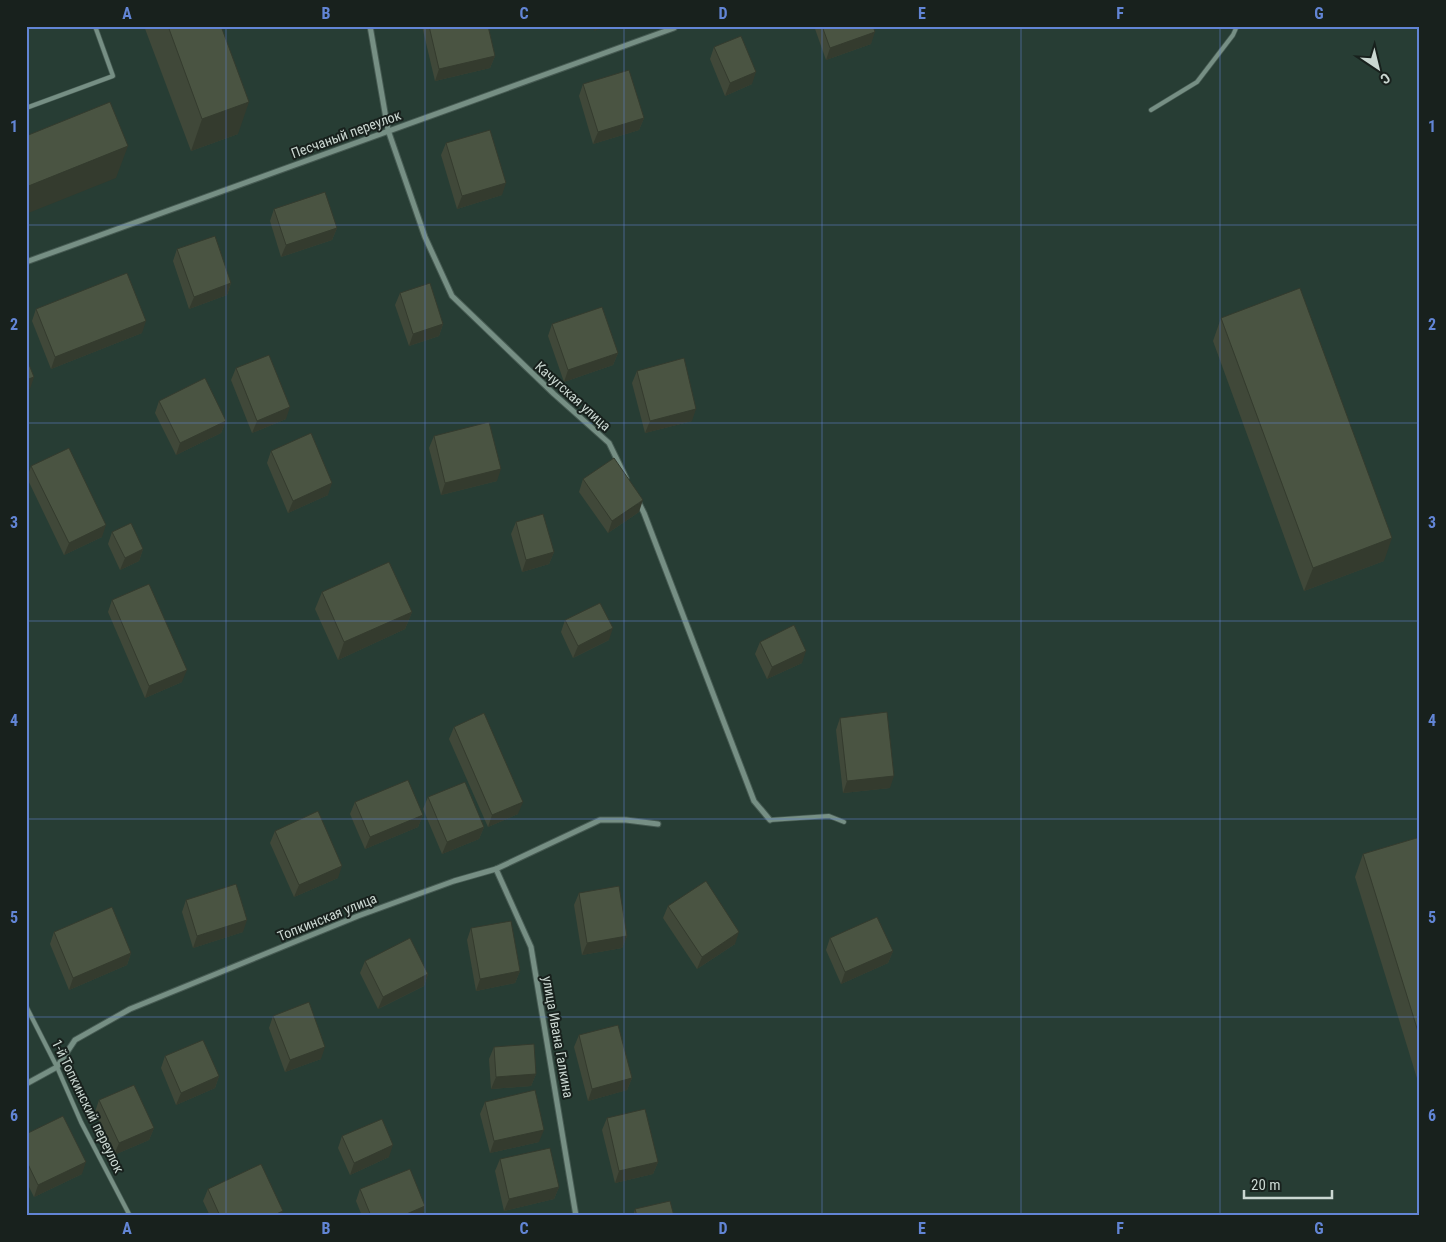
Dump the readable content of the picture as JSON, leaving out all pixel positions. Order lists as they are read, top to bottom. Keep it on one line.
{"streets":{"street":["Песчаный переулок","Качугская улица","Топкинская улица","улица Ивана Галкина"],"lane":["1-й Топкинский переулок"]},"crossings":[["Песчаный переулок","Качугская улица"],["Топкинская улица","улица Ивана Галкина"],["Топкинская улица","1-й Топкинский переулок"]],"scale_bar":"20 m","north":"bottom right","grid":{"columns":["A","B","C","D","E","F","G"],"rows":["1","2","3","4","5","6"]}}
